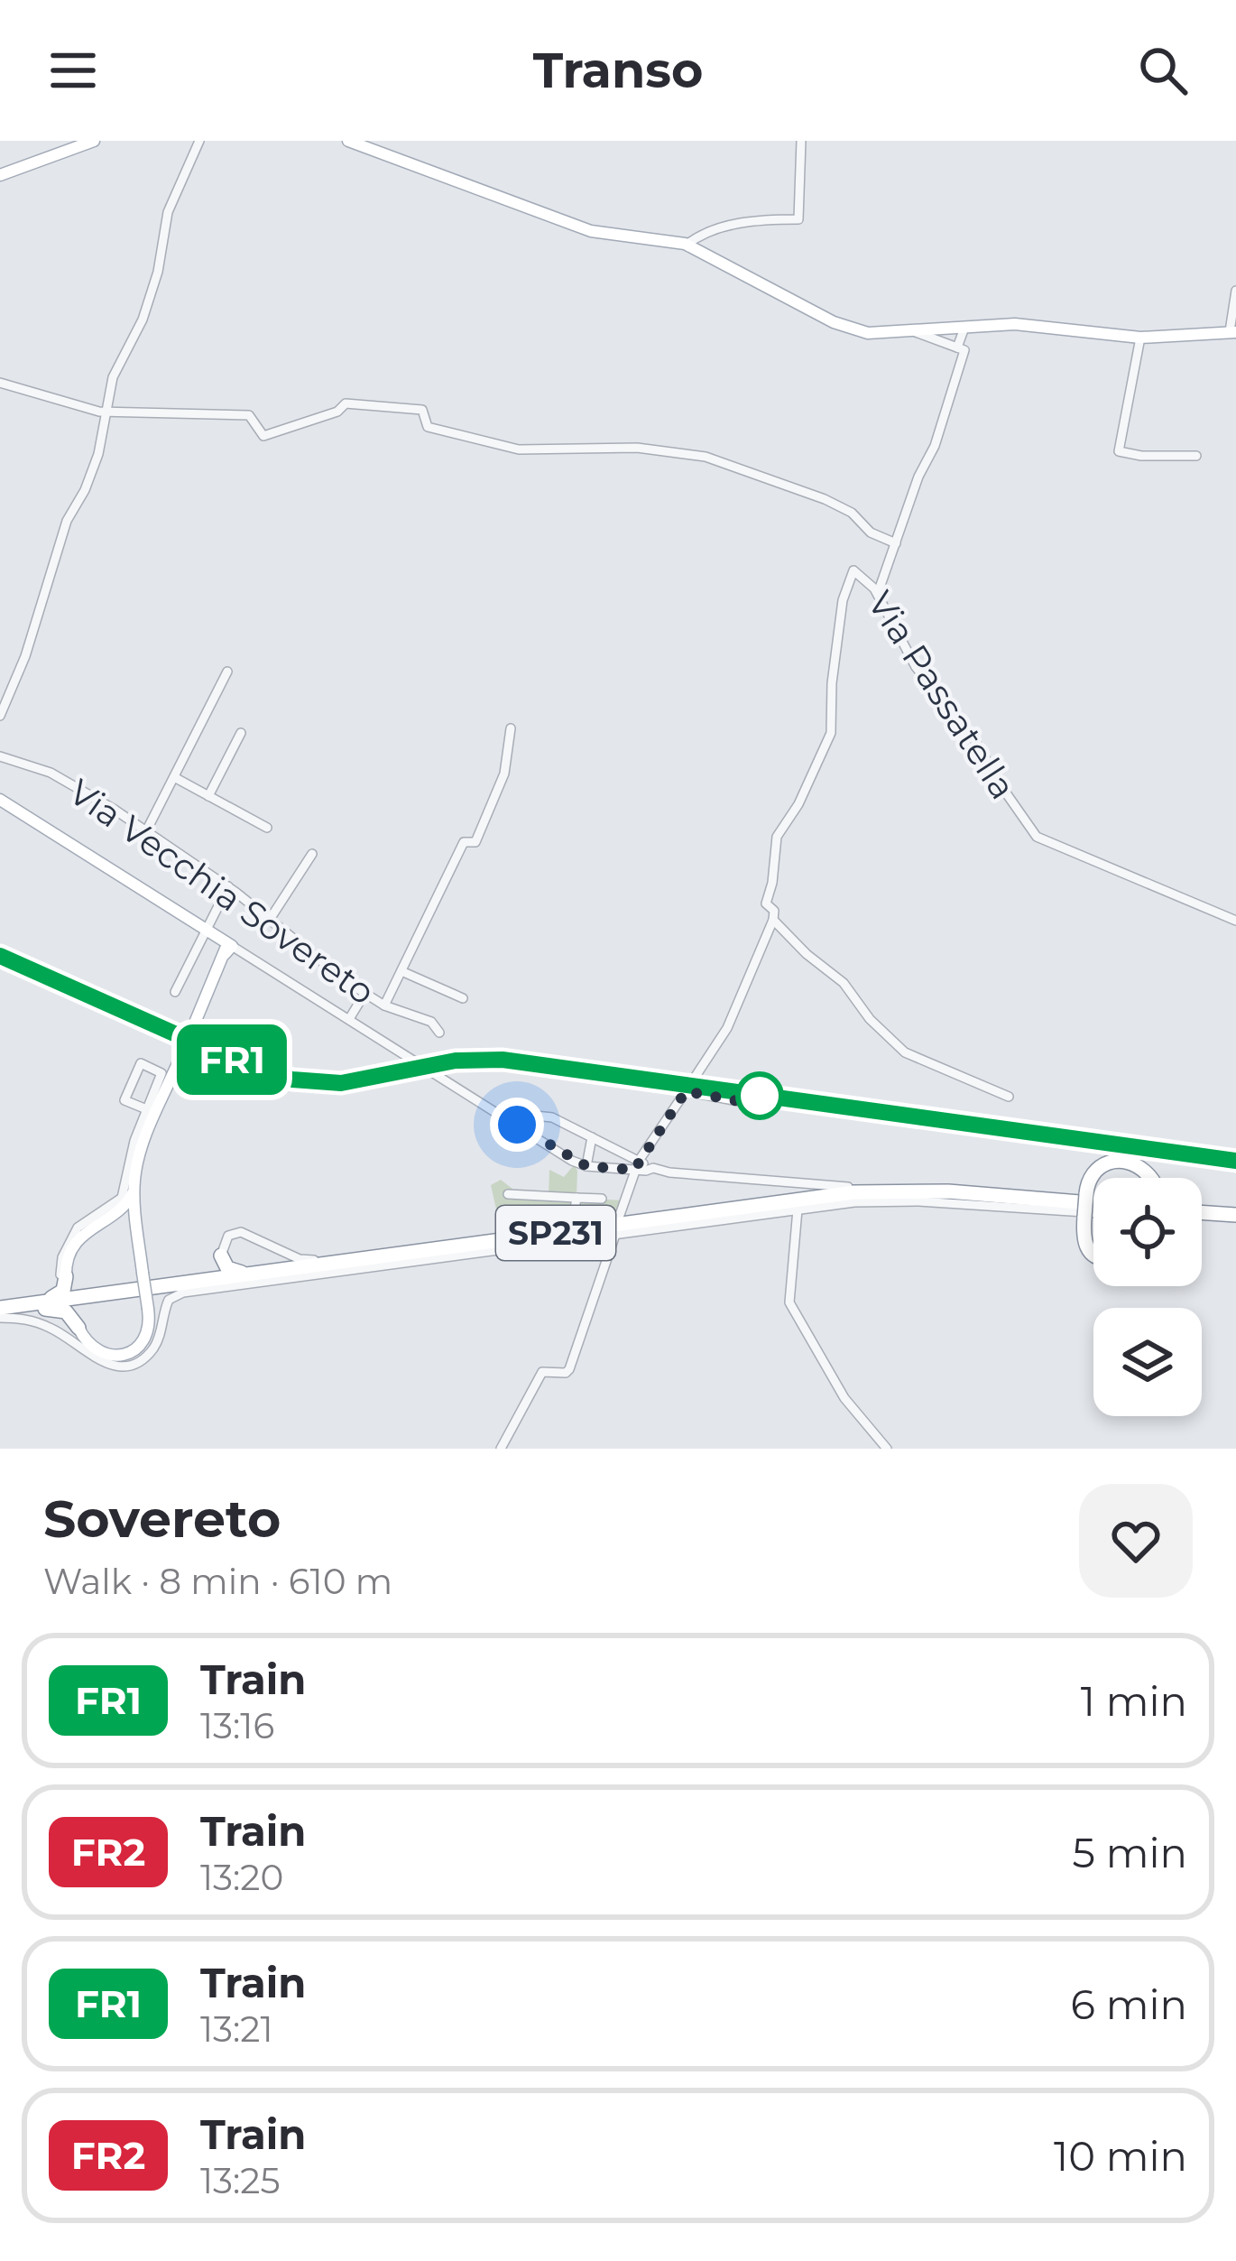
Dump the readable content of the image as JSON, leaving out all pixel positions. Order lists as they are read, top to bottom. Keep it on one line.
{"streets":{"highway":["SP231"],"street":["Via Passatella","Via Vecchia Sovereto"]},"page":{"header":"Transo","on_map":"FR1","heading":["Sovereto","Walk · 8 min · 610 m"],"list":[{"mark":"FR1","name":"Train","note":"13:16","value":"1 min"},{"mark":"FR2","name":"Train","note":"13:20","value":"5 min"},{"mark":"FR1","name":"Train","note":"13:21","value":"6 min"},{"mark":"FR2","name":"Train","note":"13:25","value":"10 min"}]}}
